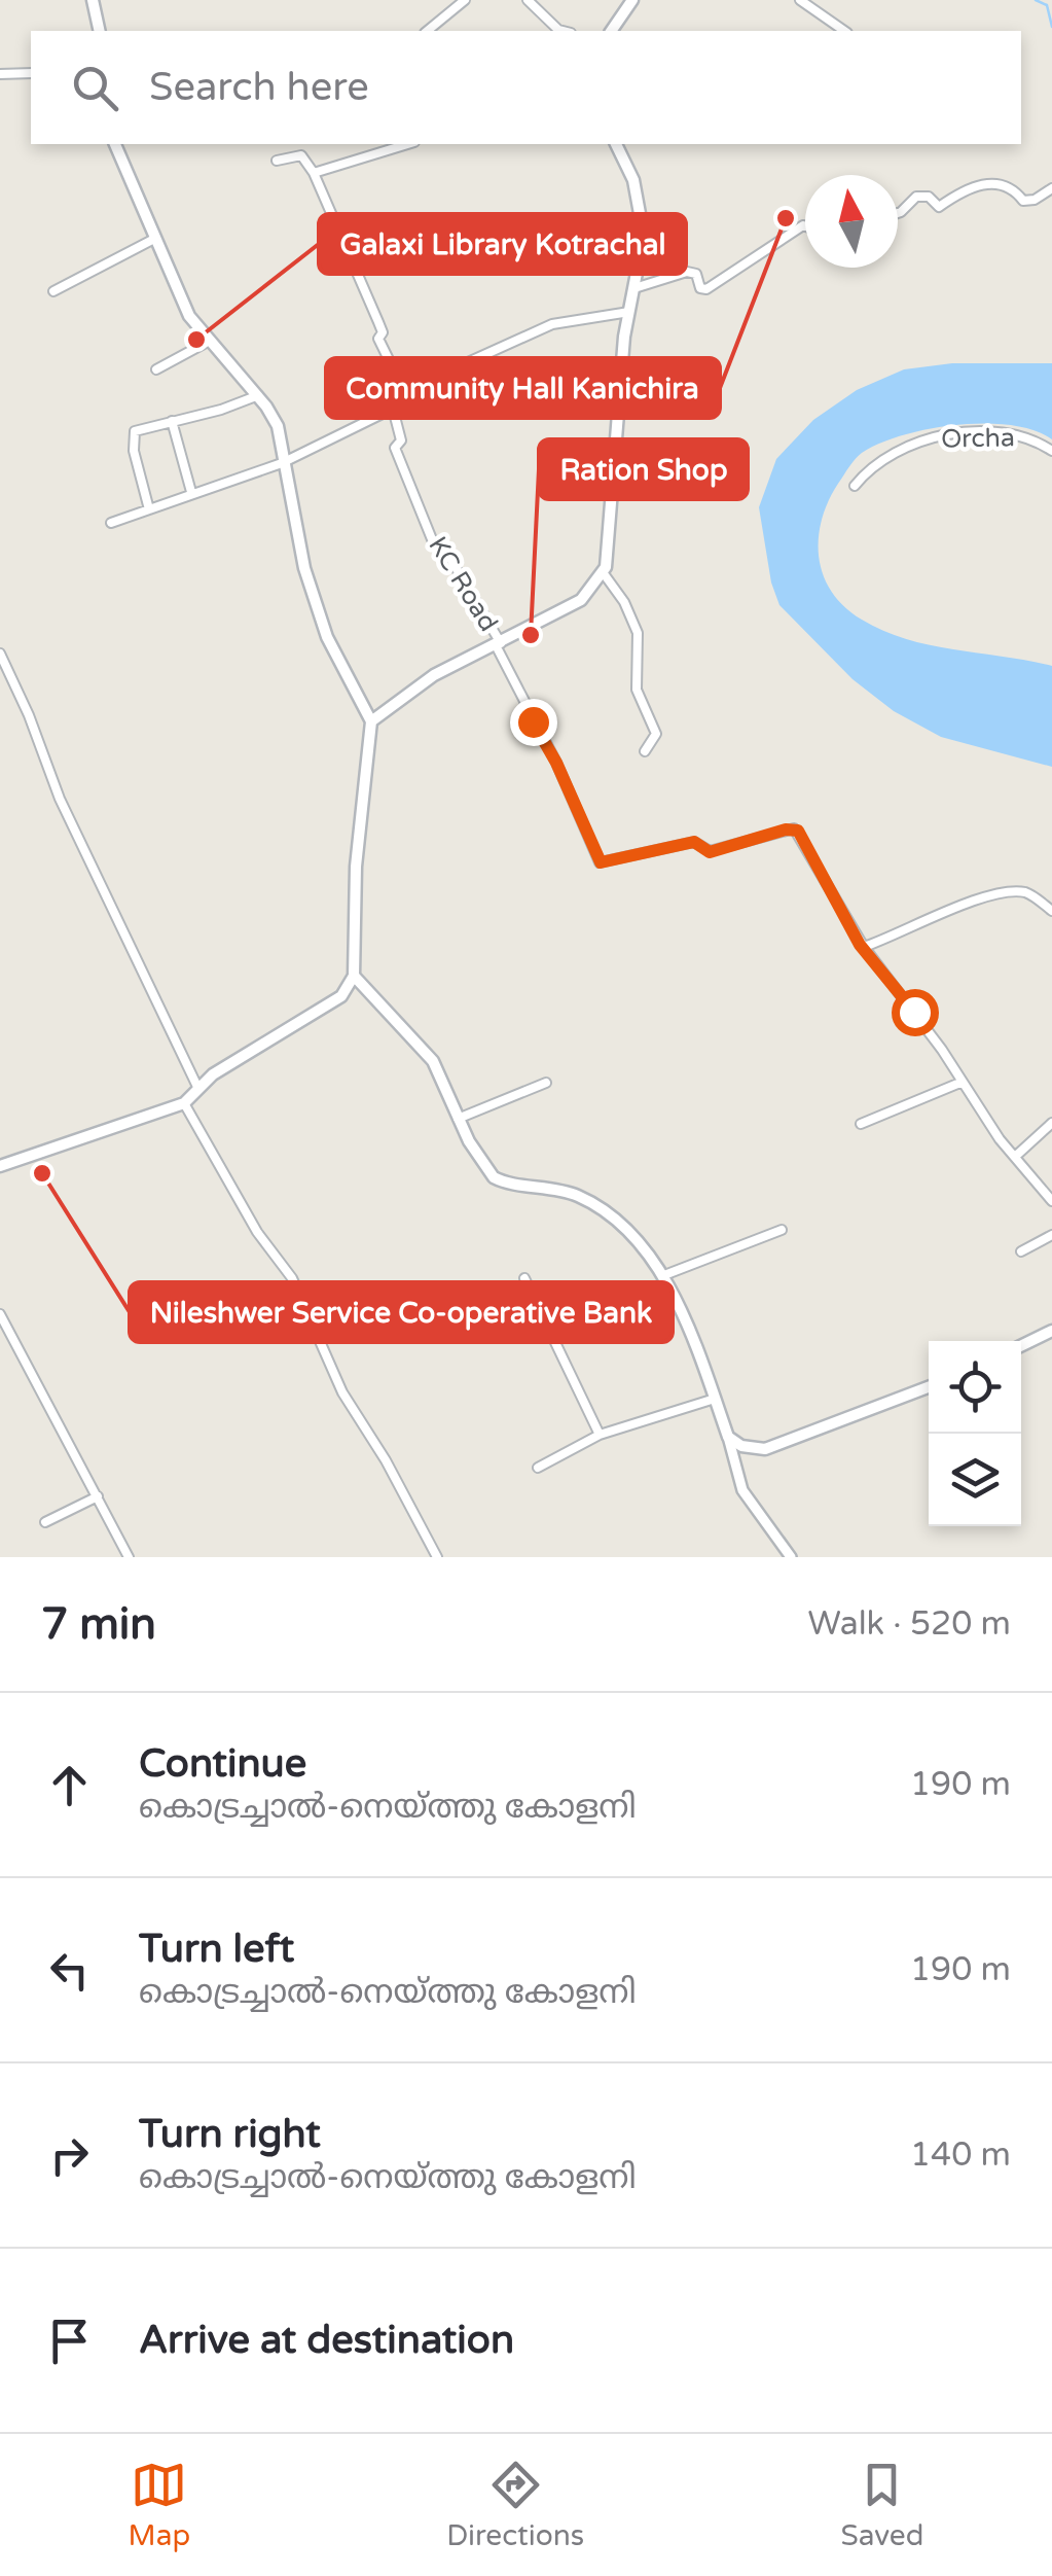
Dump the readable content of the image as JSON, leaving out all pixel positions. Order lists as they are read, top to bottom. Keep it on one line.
{"streets":{"street":["Orcha","KC Road"]},"places":["Community Hall Kanichira","Galaxi Library Kotrachal","Ration Shop","Nileshwer Service Co-operative Bank"],"north":"top","page":{"search":"Search here","heading":["7 min","Walk · 520 m"],"list":[["Continue","കൊട്രച്ചാൽ-നെയ്ത്തു കോളനി","190 m"],["Turn left","കൊട്രച്ചാൽ-നെയ്ത്തു കോളനി","190 m"],["Turn right","കൊട്രച്ചാൽ-നെയ്ത്തു കോളനി","140 m"],"Arrive at destination"],"nav":["Map","Directions","Saved"]}}
